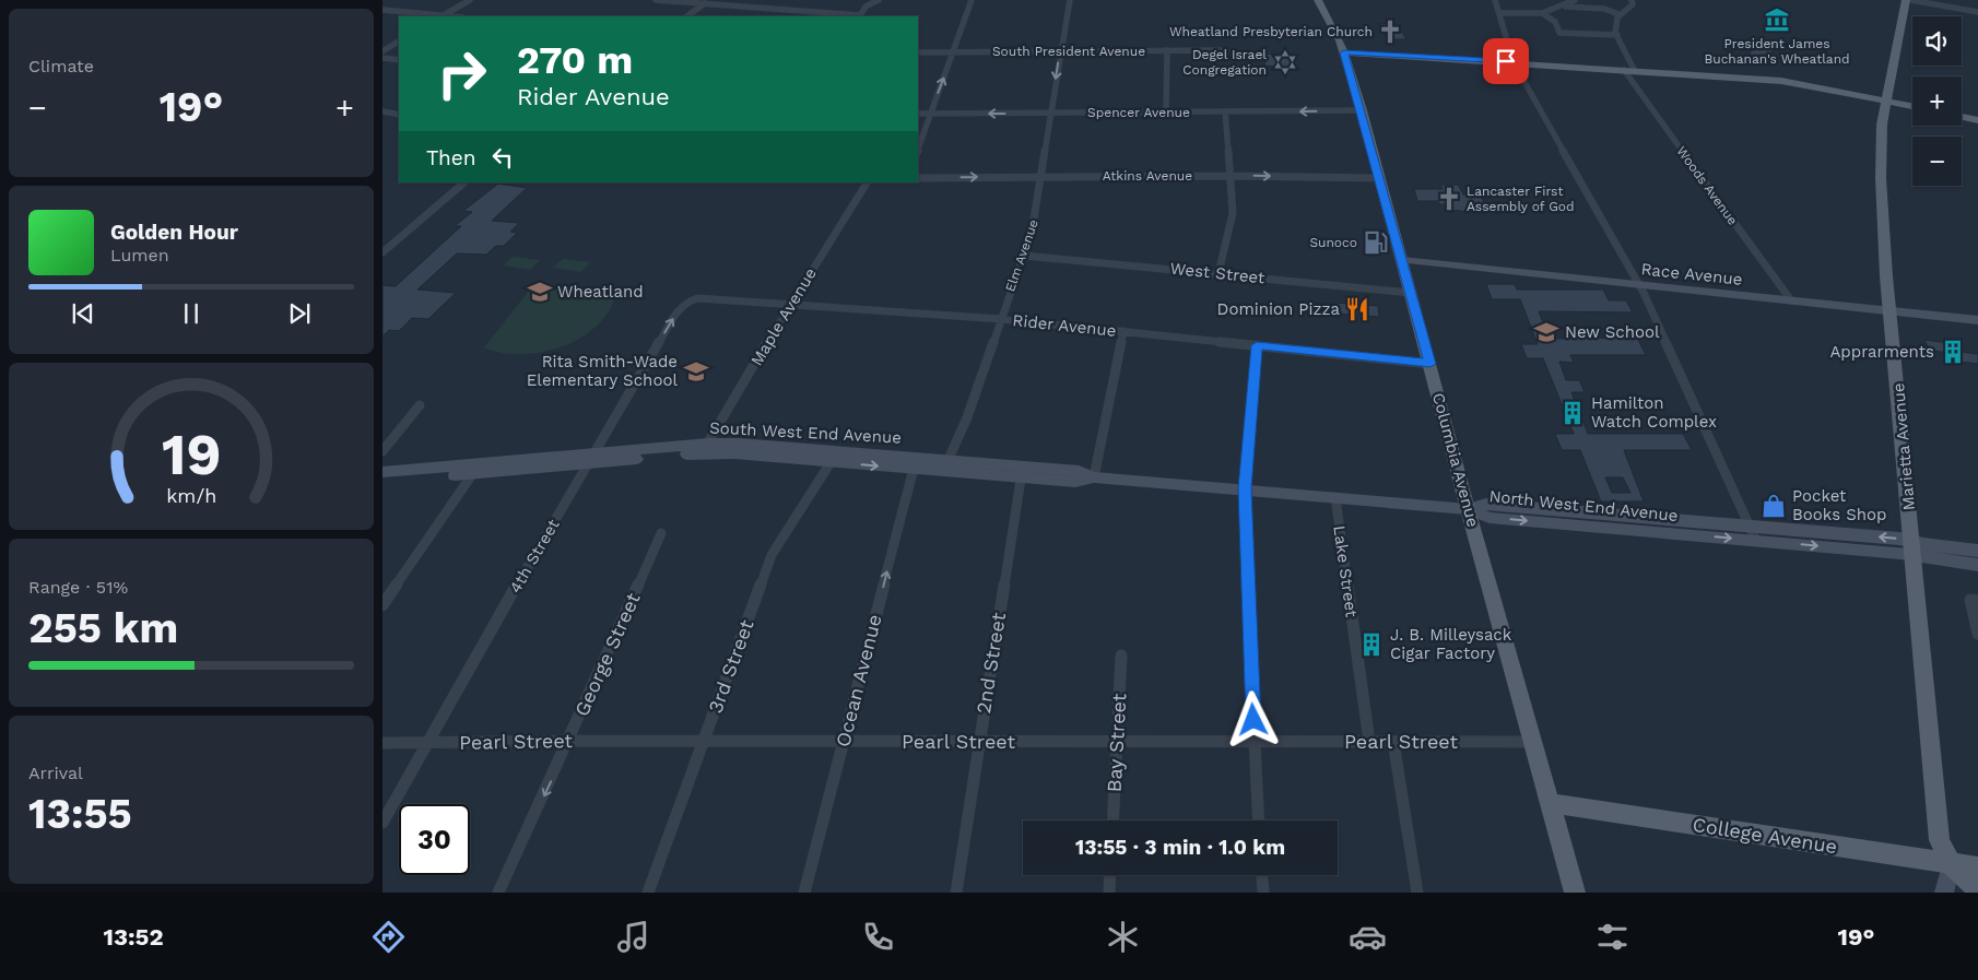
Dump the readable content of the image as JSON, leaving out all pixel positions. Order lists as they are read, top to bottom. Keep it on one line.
{"streets":{"main road":["Race Avenue","South West End Avenue","Marietta Avenue","Columbia Avenue","North West End Avenue","College Avenue"],"street":["South President Avenue","Spencer Avenue","Atkins Avenue","Woods Avenue","Elm Avenue","West Street","Maple Avenue","Rider Avenue","4th Street","Lake Street","George Street","2nd Street","3rd Street","Ocean Avenue","Pearl Street","Bay Street"]},"crossings":[["South President Avenue","Elm Avenue"],["Spencer Avenue","Elm Avenue"],["Spencer Avenue","Columbia Avenue"],["Atkins Avenue","Elm Avenue"],["Atkins Avenue","Columbia Avenue"],["Woods Avenue","Race Avenue"],["Elm Avenue","West Street"],["Elm Avenue","Rider Avenue"],["Elm Avenue","South West End Avenue"],["West Street","Columbia Avenue"],["Race Avenue","Marietta Avenue"],["Race Avenue","Columbia Avenue"],["Maple Avenue","Rider Avenue"],["Maple Avenue","South West End Avenue"],["Rider Avenue","Columbia Avenue"],["Rider Avenue","4th Street"],["South West End Avenue","Columbia Avenue"],["South West End Avenue","North West End Avenue"],["South West End Avenue","4th Street"],["South West End Avenue","Lake Street"],["South West End Avenue","2nd Street"],["South West End Avenue","3rd Street"],["South West End Avenue","Ocean Avenue"],["Marietta Avenue","North West End Avenue"],["Marietta Avenue","College Avenue"],["Columbia Avenue","North West End Avenue"],["Columbia Avenue","Pearl Street"],["Columbia Avenue","College Avenue"],["4th Street","Pearl Street"],["Lake Street","Pearl Street"],["George Street","Pearl Street"],["2nd Street","Pearl Street"],["3rd Street","Pearl Street"],["Ocean Avenue","Pearl Street"],["Pearl Street","Bay Street"]],"one_way":["Spencer Avenue","Atkins Avenue","George Street","Ocean Avenue"],"places":{"museum":["President James Buchanan's Wheatland"],"church":["Wheatland Presbyterian Church","Lancaster First Assembly of God"],"synagogue":["Degel Israel Congregation"],"fuel station":["Sunoco"],"school or university":["Wheatland","New School","Rita Smith-Wade Elementary School"],"restaurant":["Dominion Pizza"],"building":["Apprarments","Hamilton Watch Complex","J. B. Milleysack Cigar Factory"],"shop":["Pocket Books Shop"]},"page":{"tile":["Climate",["Range · 51%","255 km"],["Arrival","13:55"]],"map_buttons":["+","−"],"turn":["270 m","Rider Avenue"],"heat":["−","19°","+"],"then":"Then","song":["Golden Hour","Lumen"],"limit":"30","trip":"13:55 · 3 min · 1.0 km","tabs":["13:52","19°"],"gauge":["19","km/h"]}}
